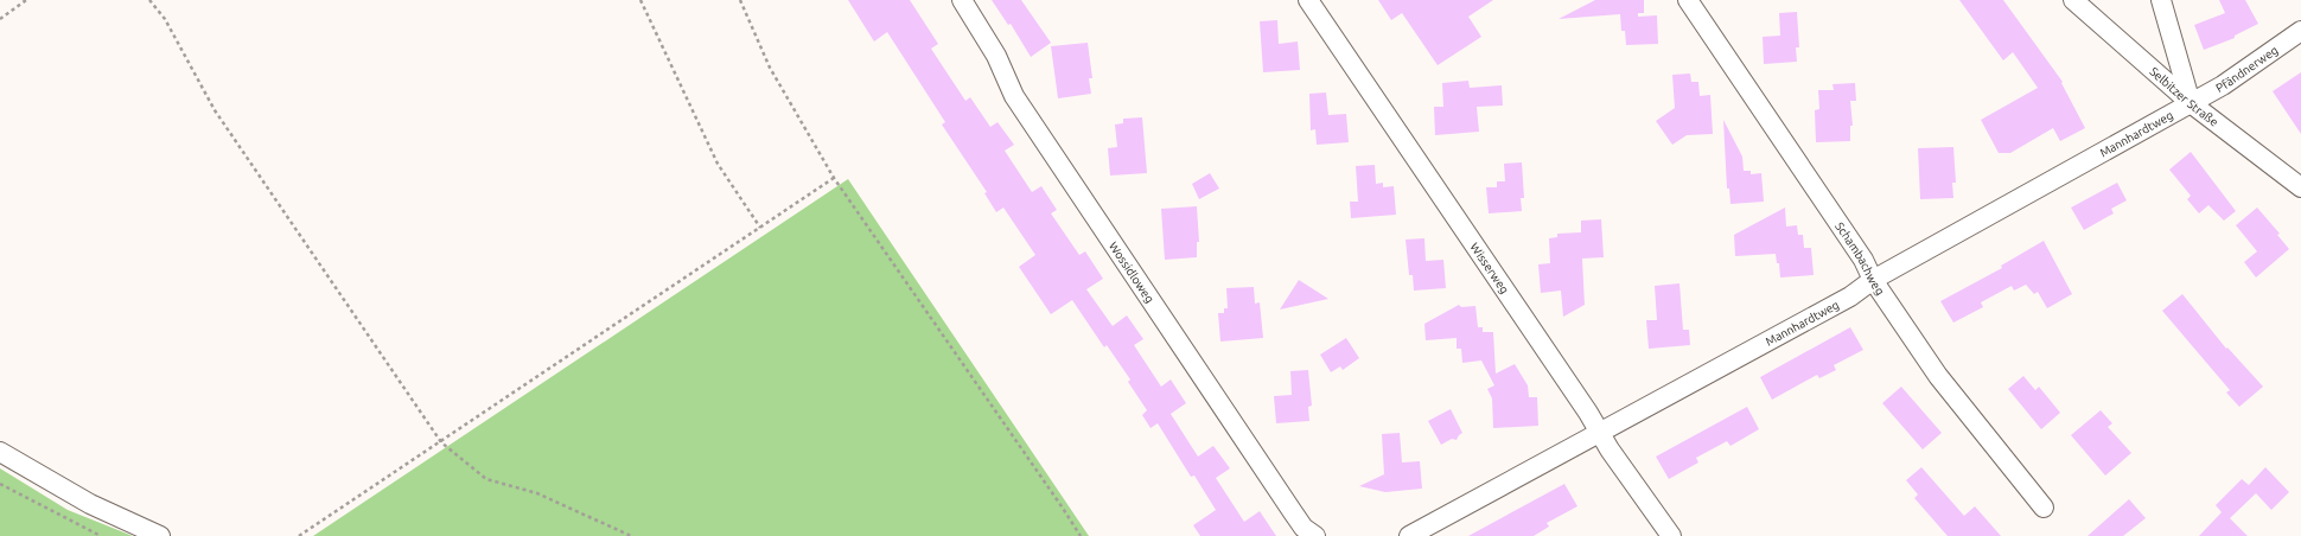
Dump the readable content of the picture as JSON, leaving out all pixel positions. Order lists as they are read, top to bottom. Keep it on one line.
{"streets":{"street":["Pfändnerweg","Selbitzer Straße","Mannhardtweg","Schambachweg","Wisserweg","Wossidloweg"]},"crossings":[["Pfändnerweg","Selbitzer Straße"],["Pfändnerweg","Mannhardtweg"],["Selbitzer Straße","Mannhardtweg"],["Mannhardtweg","Schambachweg"],["Mannhardtweg","Wisserweg"]]}
